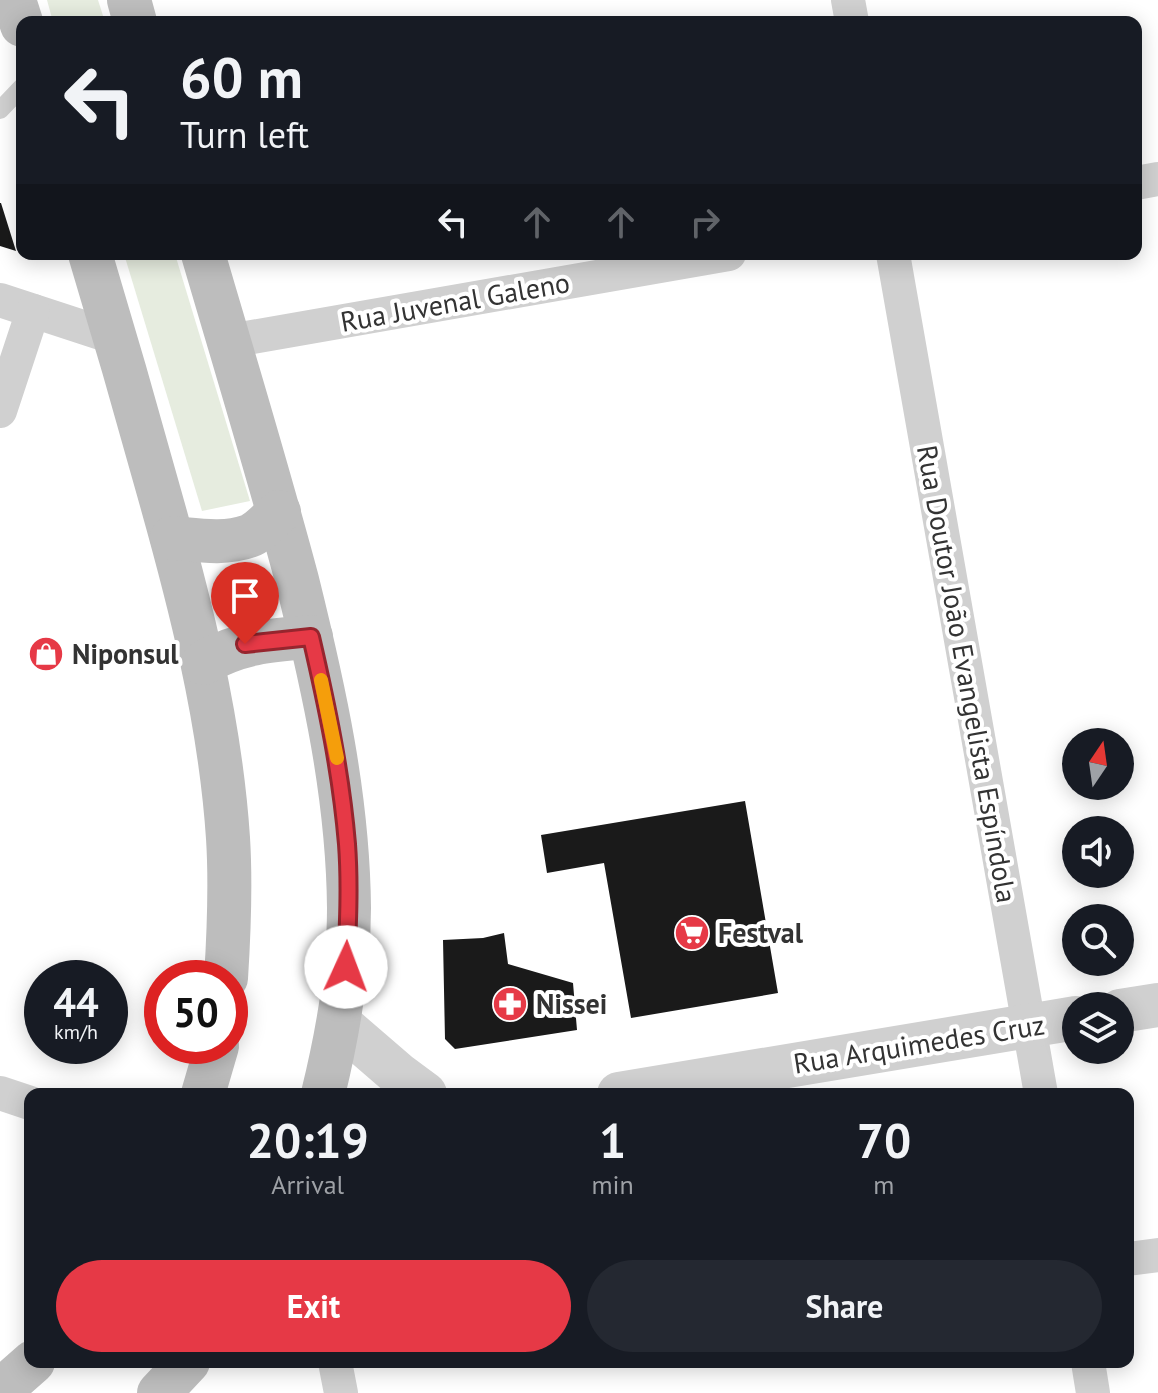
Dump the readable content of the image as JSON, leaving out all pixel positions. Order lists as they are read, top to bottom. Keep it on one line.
{"streets":{"street":["Rua Juvenal Galeno","Rua Doutor João Evangelista Espíndola","Rua Arquimedes Cruz"]},"crossings":[["Rua Doutor João Evangelista Espíndola","Rua Arquimedes Cruz"]],"places":{"shop":["Niponsul"],"supermarket":["Festval"],"pharmacy":["Nissei"]},"north":"top","page":{"turn":["60 m","Turn left"],"speed":"44 km/h","limit":"50","eta":["20:19","Arrival","1","min","70","m"],"buttons":["Exit","Share"]}}
